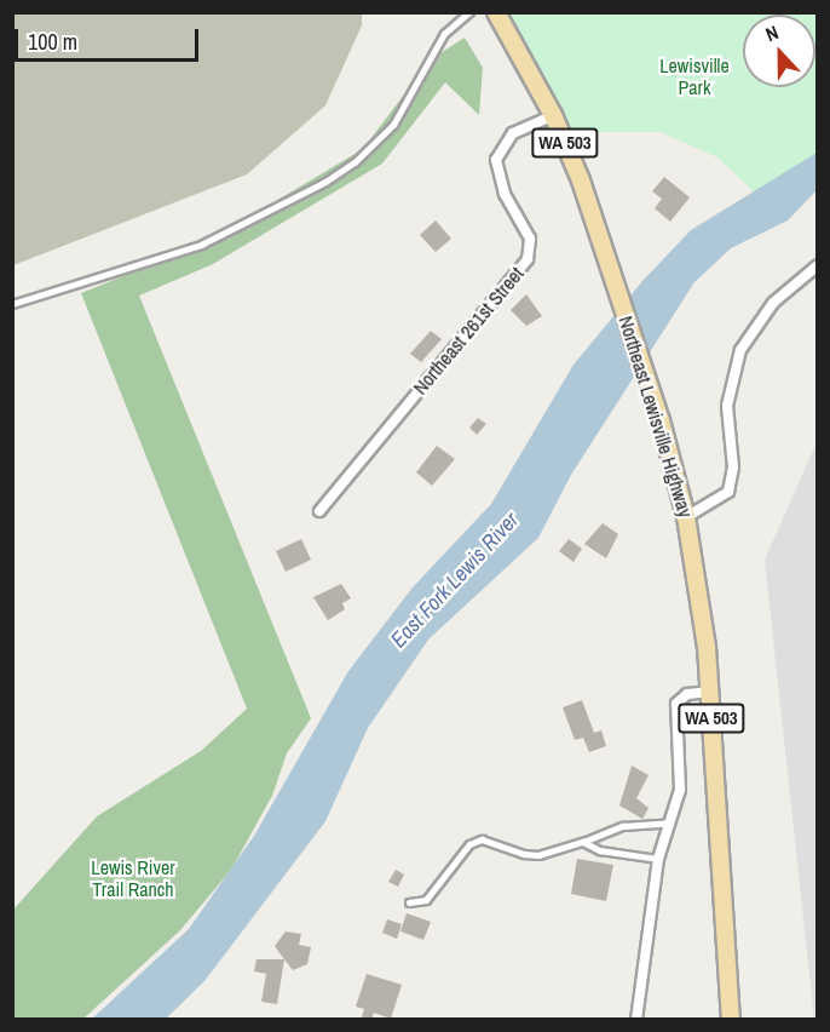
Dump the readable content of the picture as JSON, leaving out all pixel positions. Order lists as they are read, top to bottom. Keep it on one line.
{"streets":{"main road":["WA 503","Northeast Lewisville Highway"],"street":["Northeast 261st Street"]},"crossings":[["Northeast 261st Street","Northeast Lewisville Highway"]],"water":["East Fork Lewis River"],"parks":["Lewisville Park","Lewis River Trail Ranch"],"scale_bar":"100 m","north":"top"}
